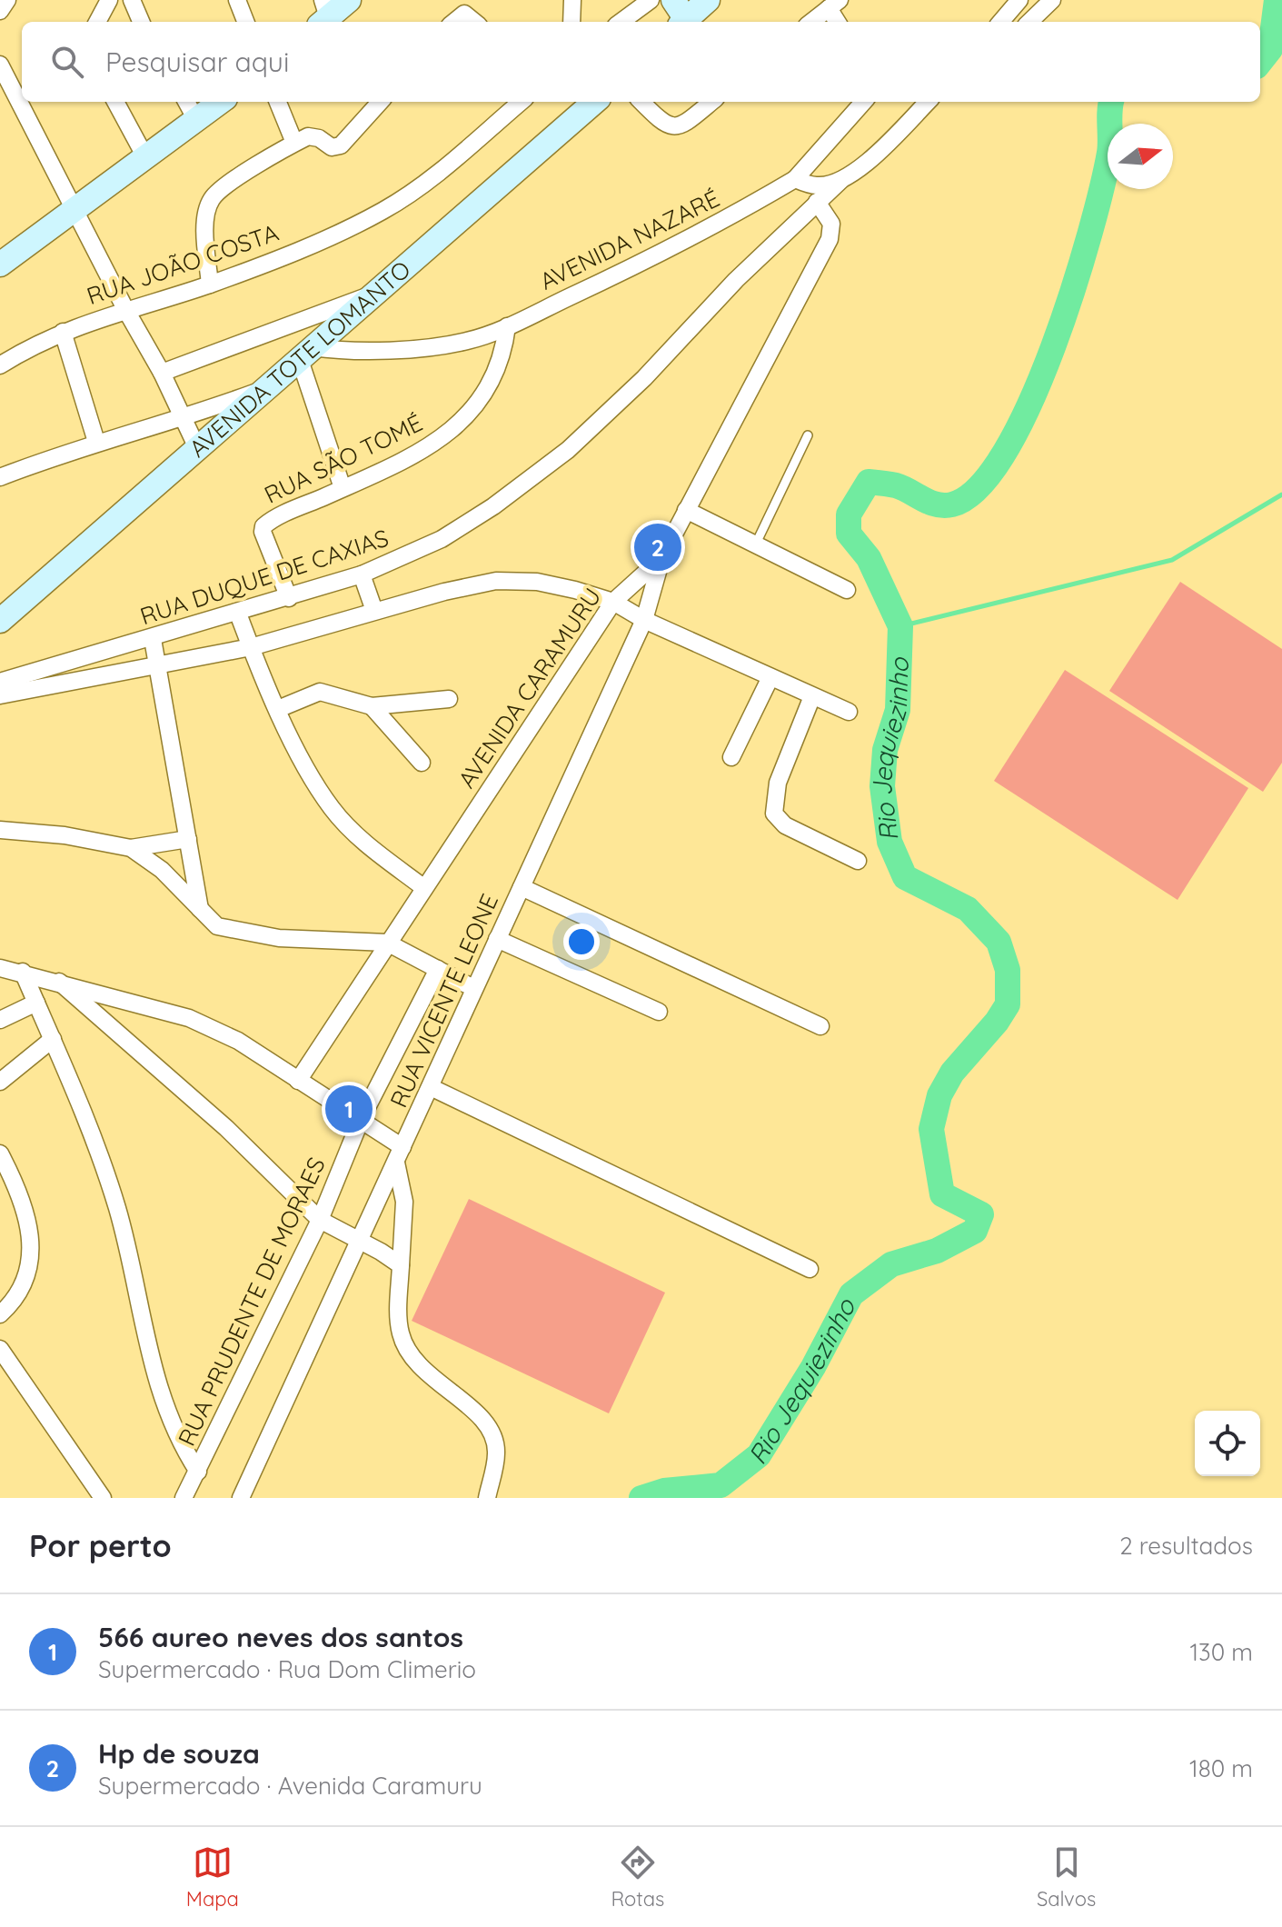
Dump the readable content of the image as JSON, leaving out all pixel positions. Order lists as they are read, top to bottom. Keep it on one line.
{"streets":{"main road":["AVENIDA TOTE LOMANTO"],"street":["AVENIDA NAZARÉ","RUA JOÃO COSTA","RUA SÃO TOMÉ","RUA DUQUE DE CAXIAS","AVENIDA CARAMURU","RUA VICENTE LEONE","RUA PRUDENTE DE MORAES"]},"crossings":[["AVENIDA NAZARÉ","AVENIDA TOTE LOMANTO"],["AVENIDA NAZARÉ","RUA SÃO TOMÉ"],["RUA SÃO TOMÉ","RUA DUQUE DE CAXIAS"],["RUA DUQUE DE CAXIAS","AVENIDA CARAMURU"],["RUA DUQUE DE CAXIAS","RUA VICENTE LEONE"],["AVENIDA CARAMURU","RUA VICENTE LEONE"]],"water":["Rio Jequiezinho"],"north":"right","page":{"search":"Pesquisar aqui","pins":["2","1"],"heading":["Por perto","2 resultados"],"list":[{"mark":"1","name":"566 aureo neves dos santos","note":"Supermercado · Rua Dom Climerio","value":"130 m"},{"mark":"2","name":"Hp de souza","note":"Supermercado · Avenida Caramuru","value":"180 m"}],"nav":["Mapa","Rotas","Salvos"]}}
